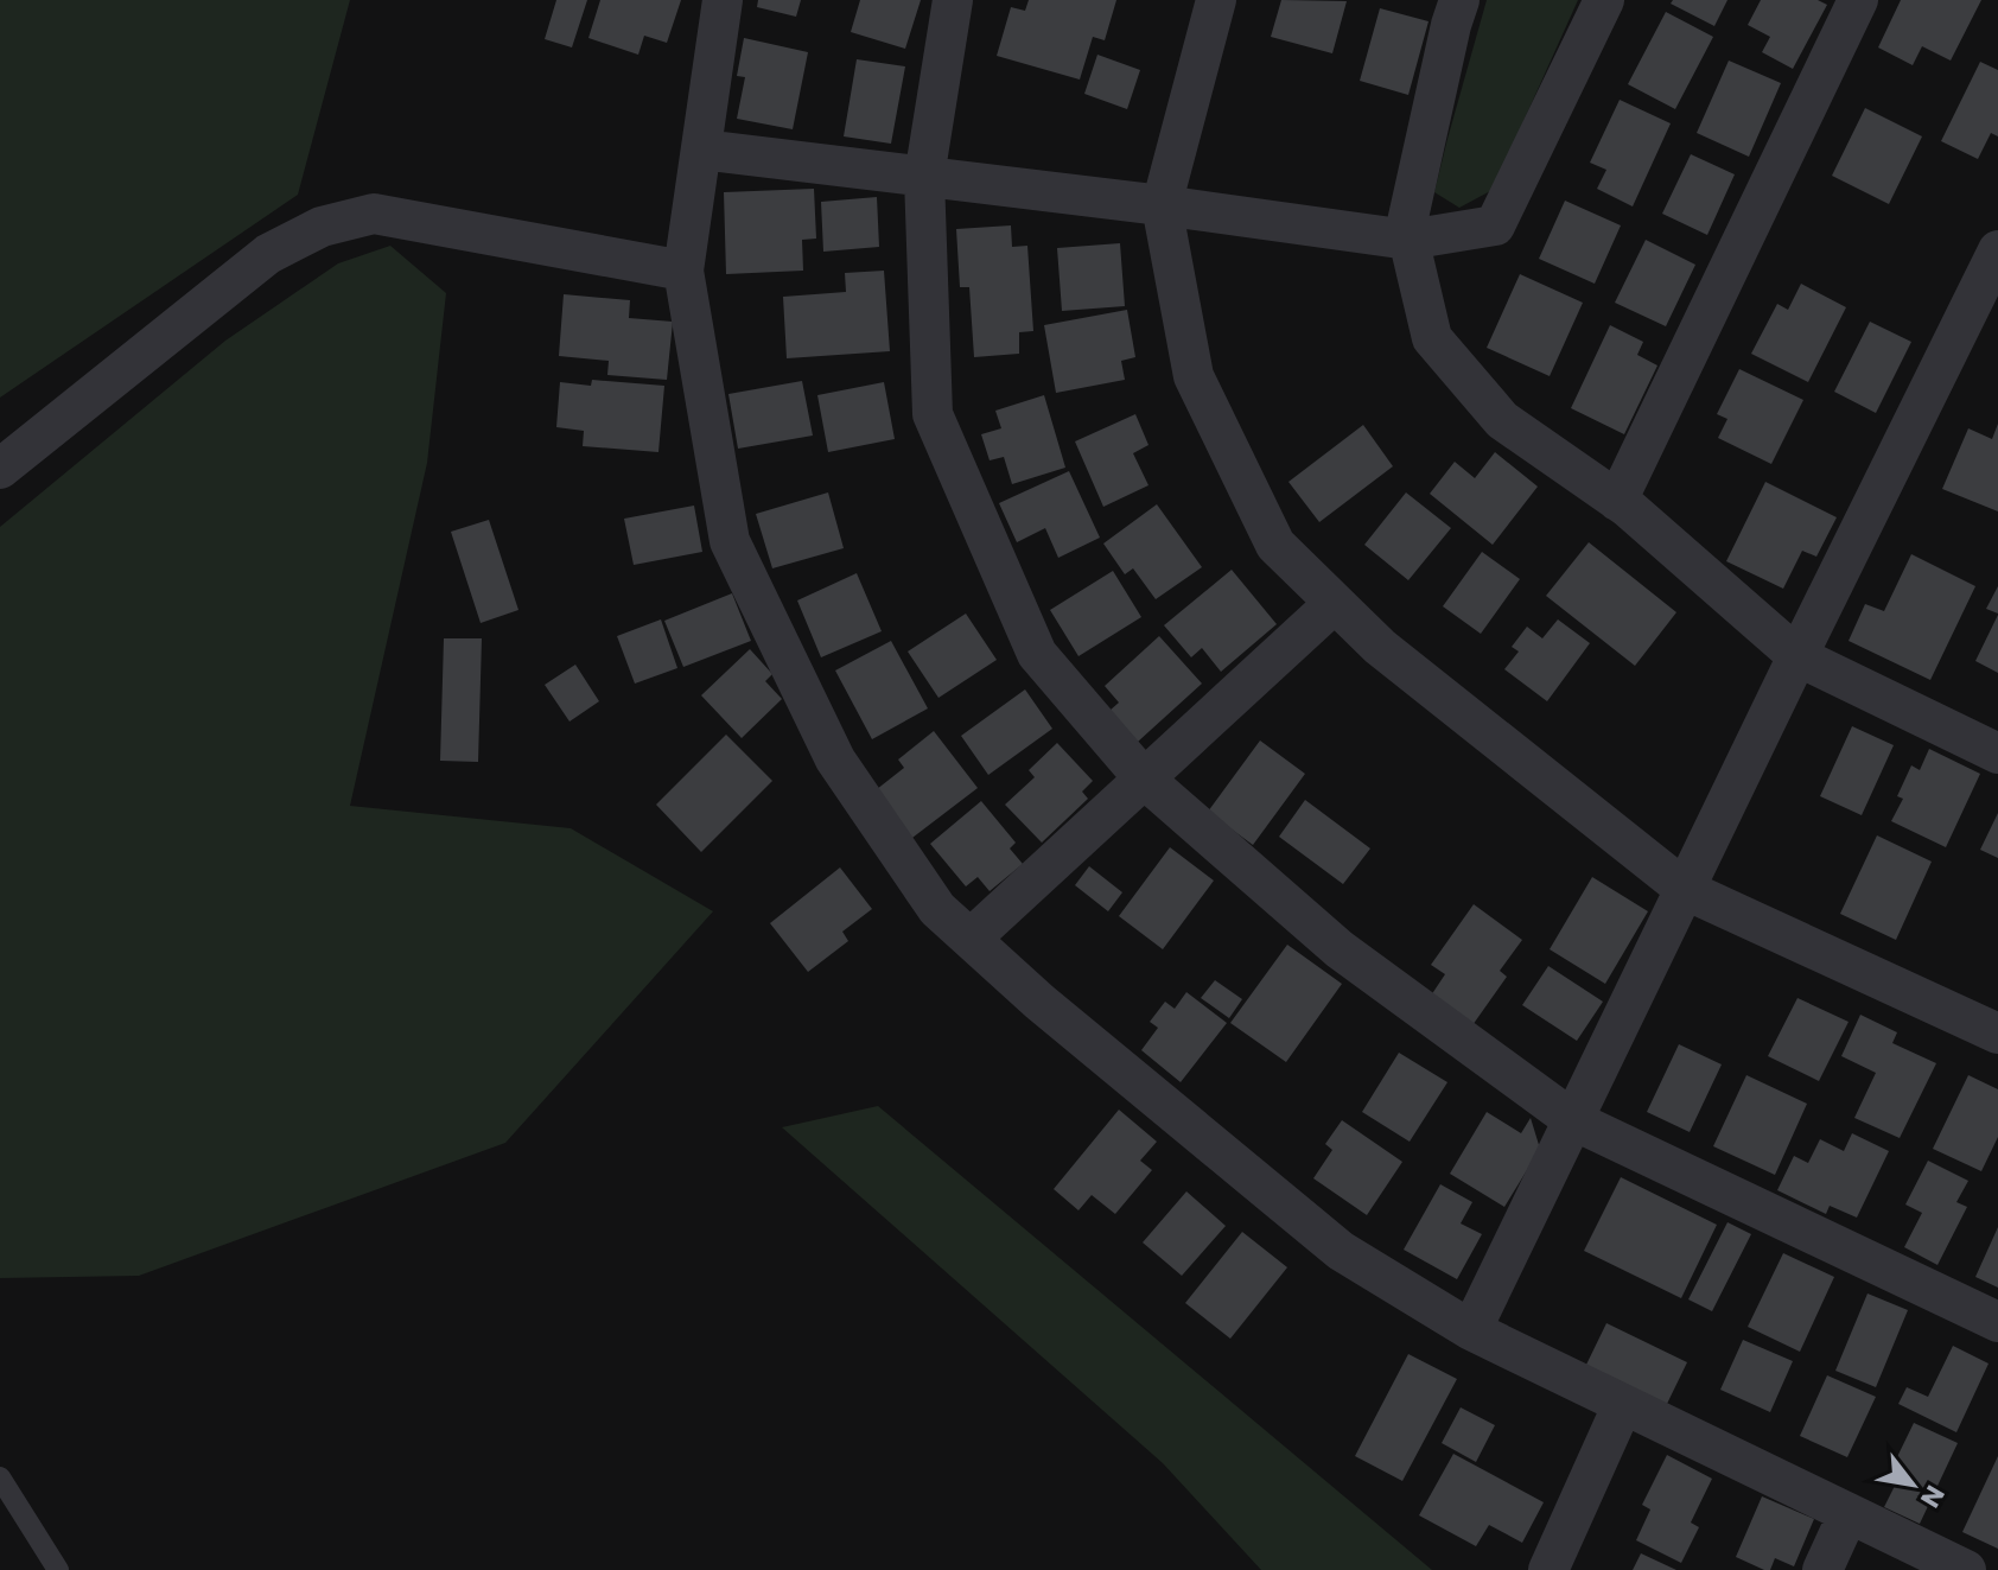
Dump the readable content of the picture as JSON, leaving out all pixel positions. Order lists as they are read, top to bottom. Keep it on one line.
{"north":"bottom right"}
